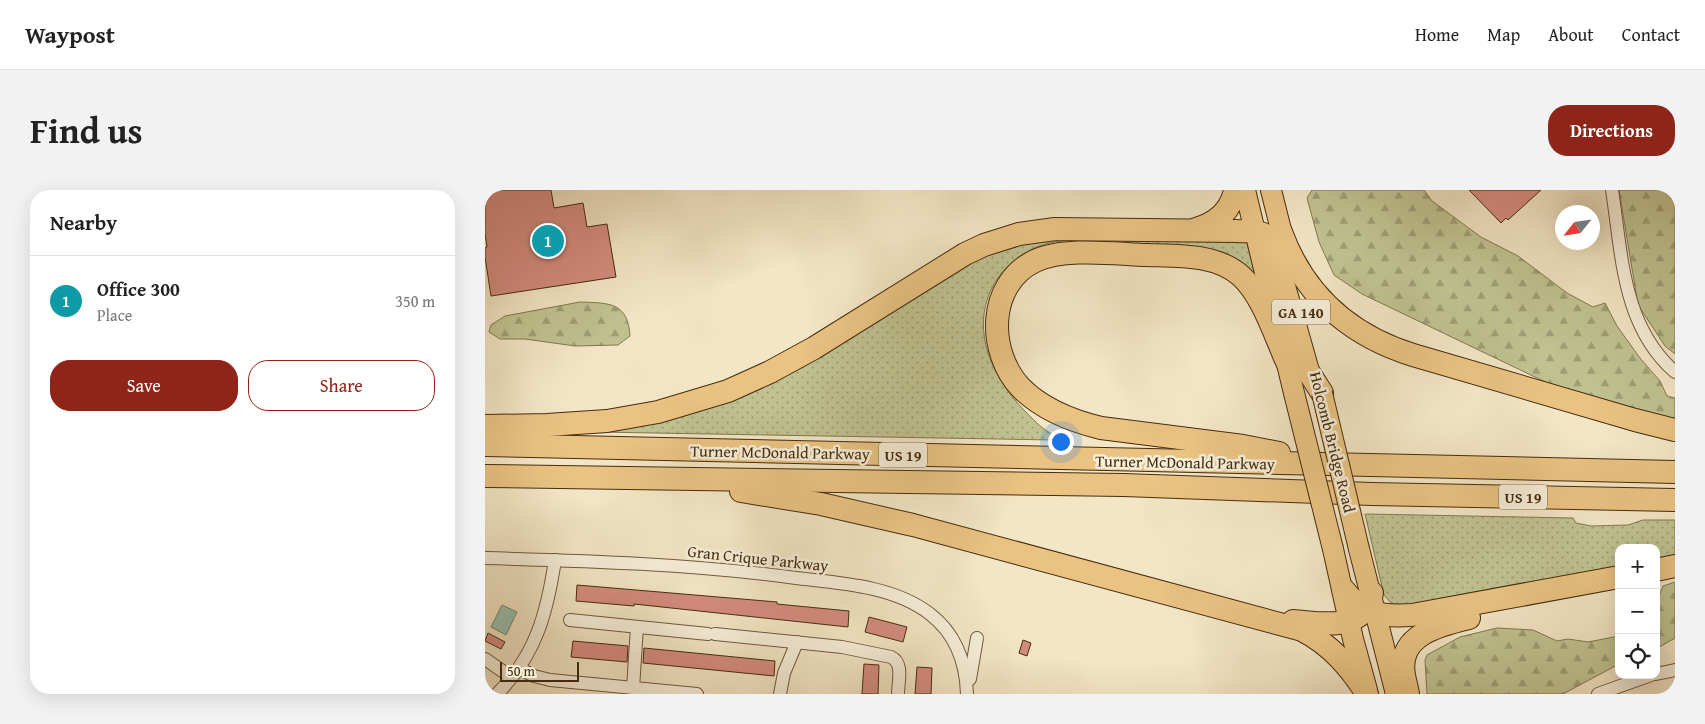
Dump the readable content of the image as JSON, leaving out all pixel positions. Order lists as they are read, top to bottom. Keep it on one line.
{"streets":{"highway":["Turner McDonald Parkway","US 19"],"main road":["GA 140","Holcomb Bridge Road"],"street":["Gran Crique Parkway"]},"scale_bar":"50 m","north":"bottom left","page":{"header":"Waypost","nav":["Home","Map","About","Contact"],"title":"Find us","buttons":["Directions",["Save","Share"]],"heading":"Nearby","pins":"1","list":[{"mark":"1","name":"Office 300","note":"Place","value":"350 m"}],"map_buttons":["+","−"],"scale":"50 m"}}
